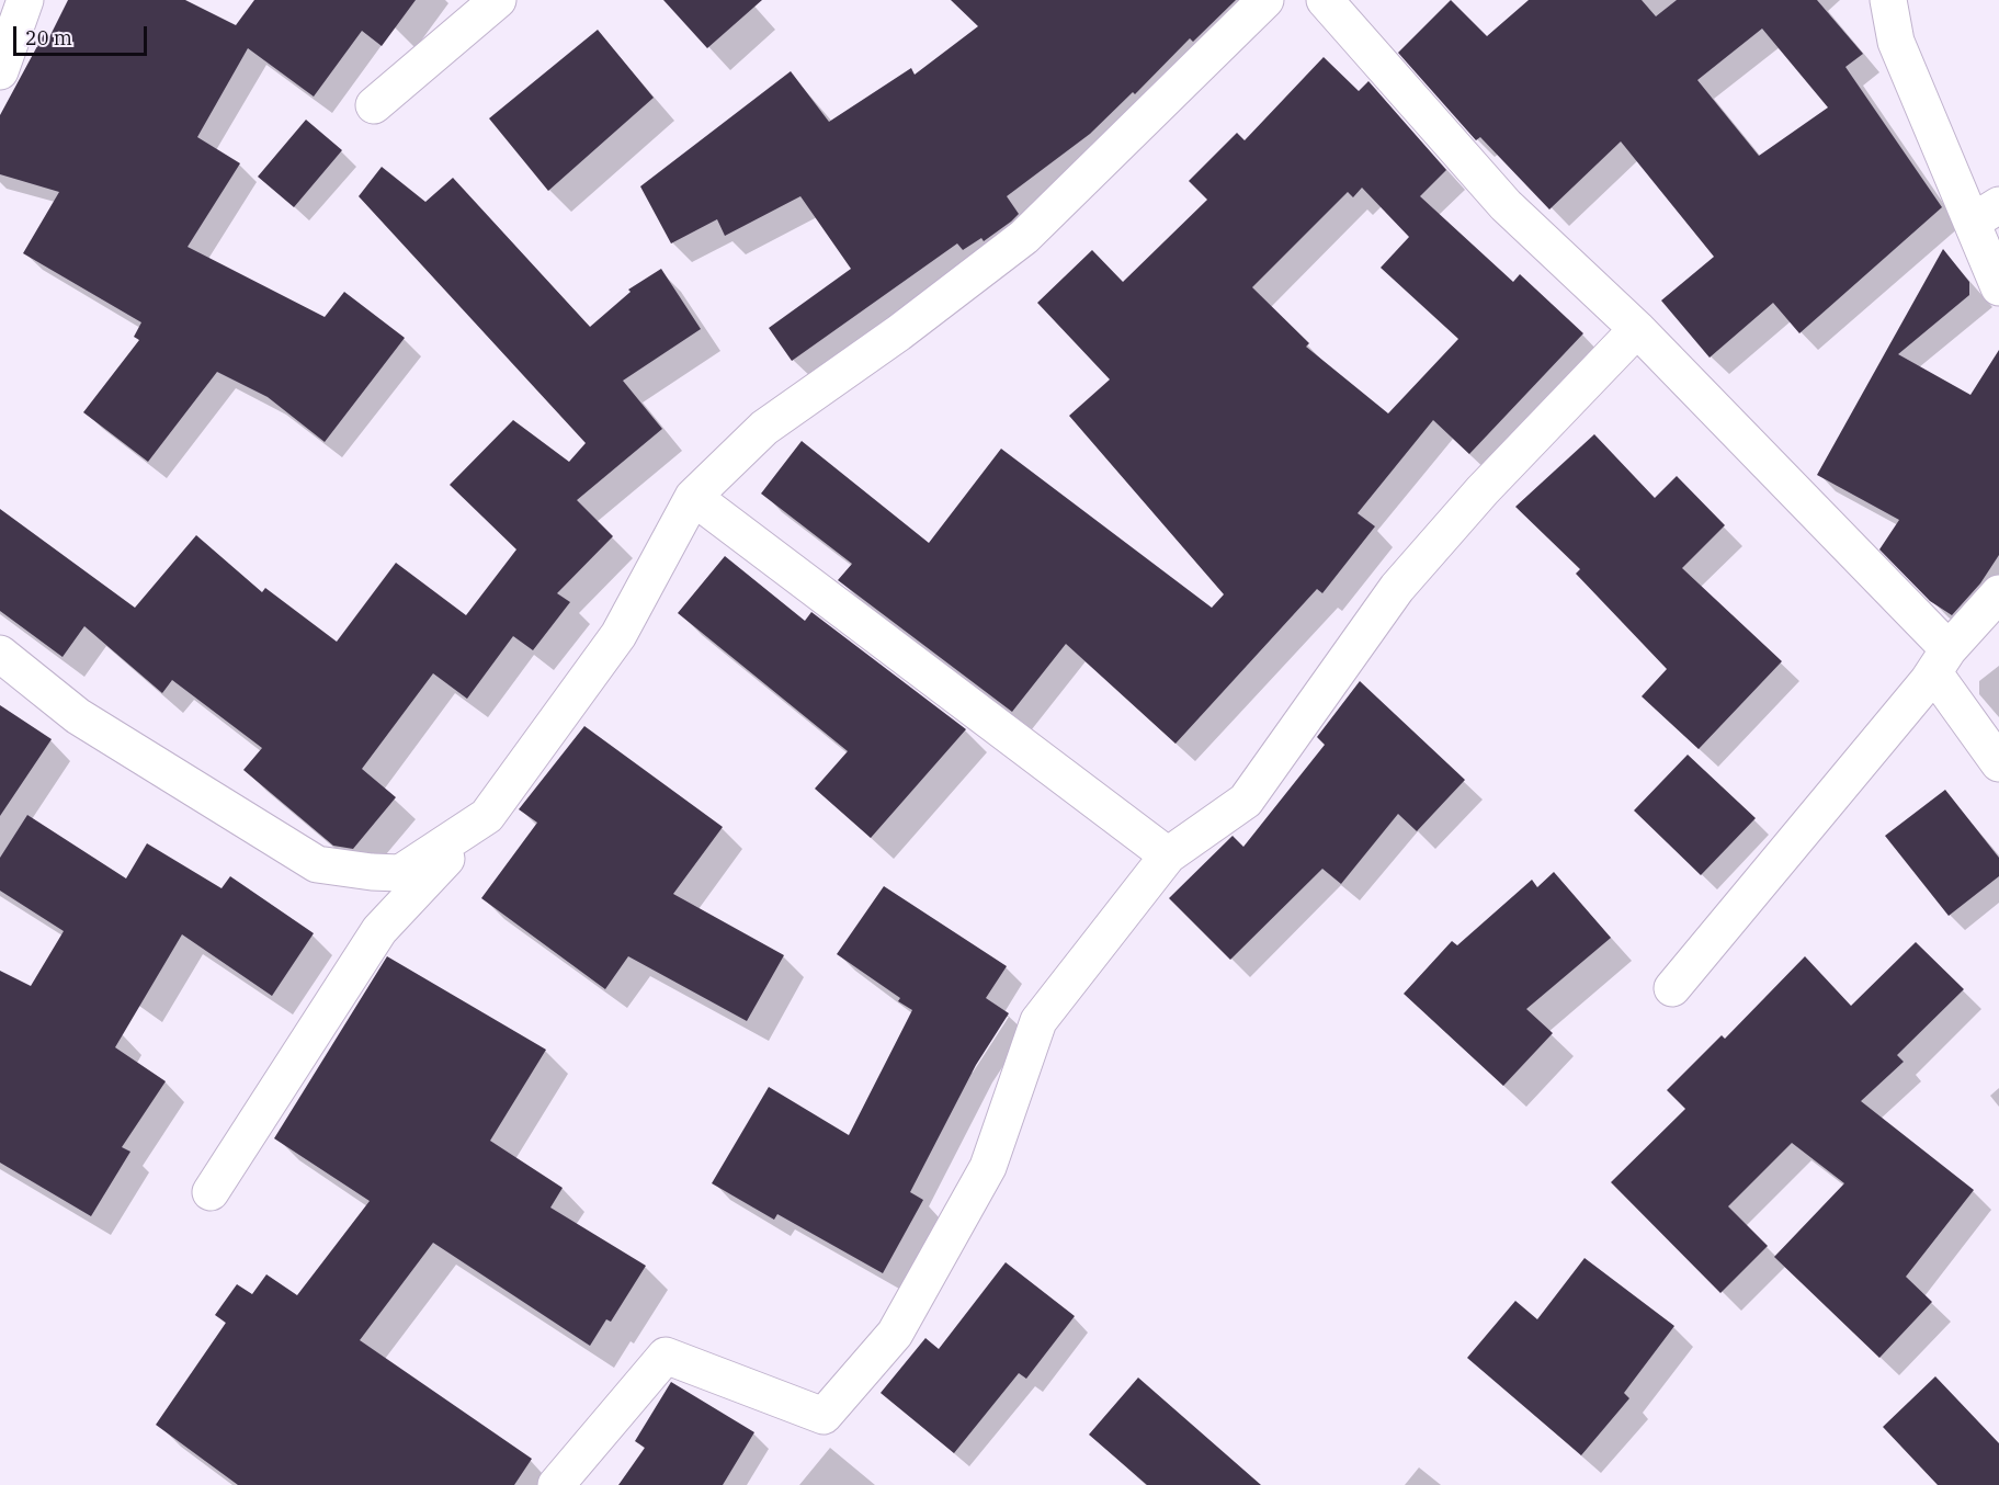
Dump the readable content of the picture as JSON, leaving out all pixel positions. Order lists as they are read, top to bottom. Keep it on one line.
{"scale_bar":"20 m"}
